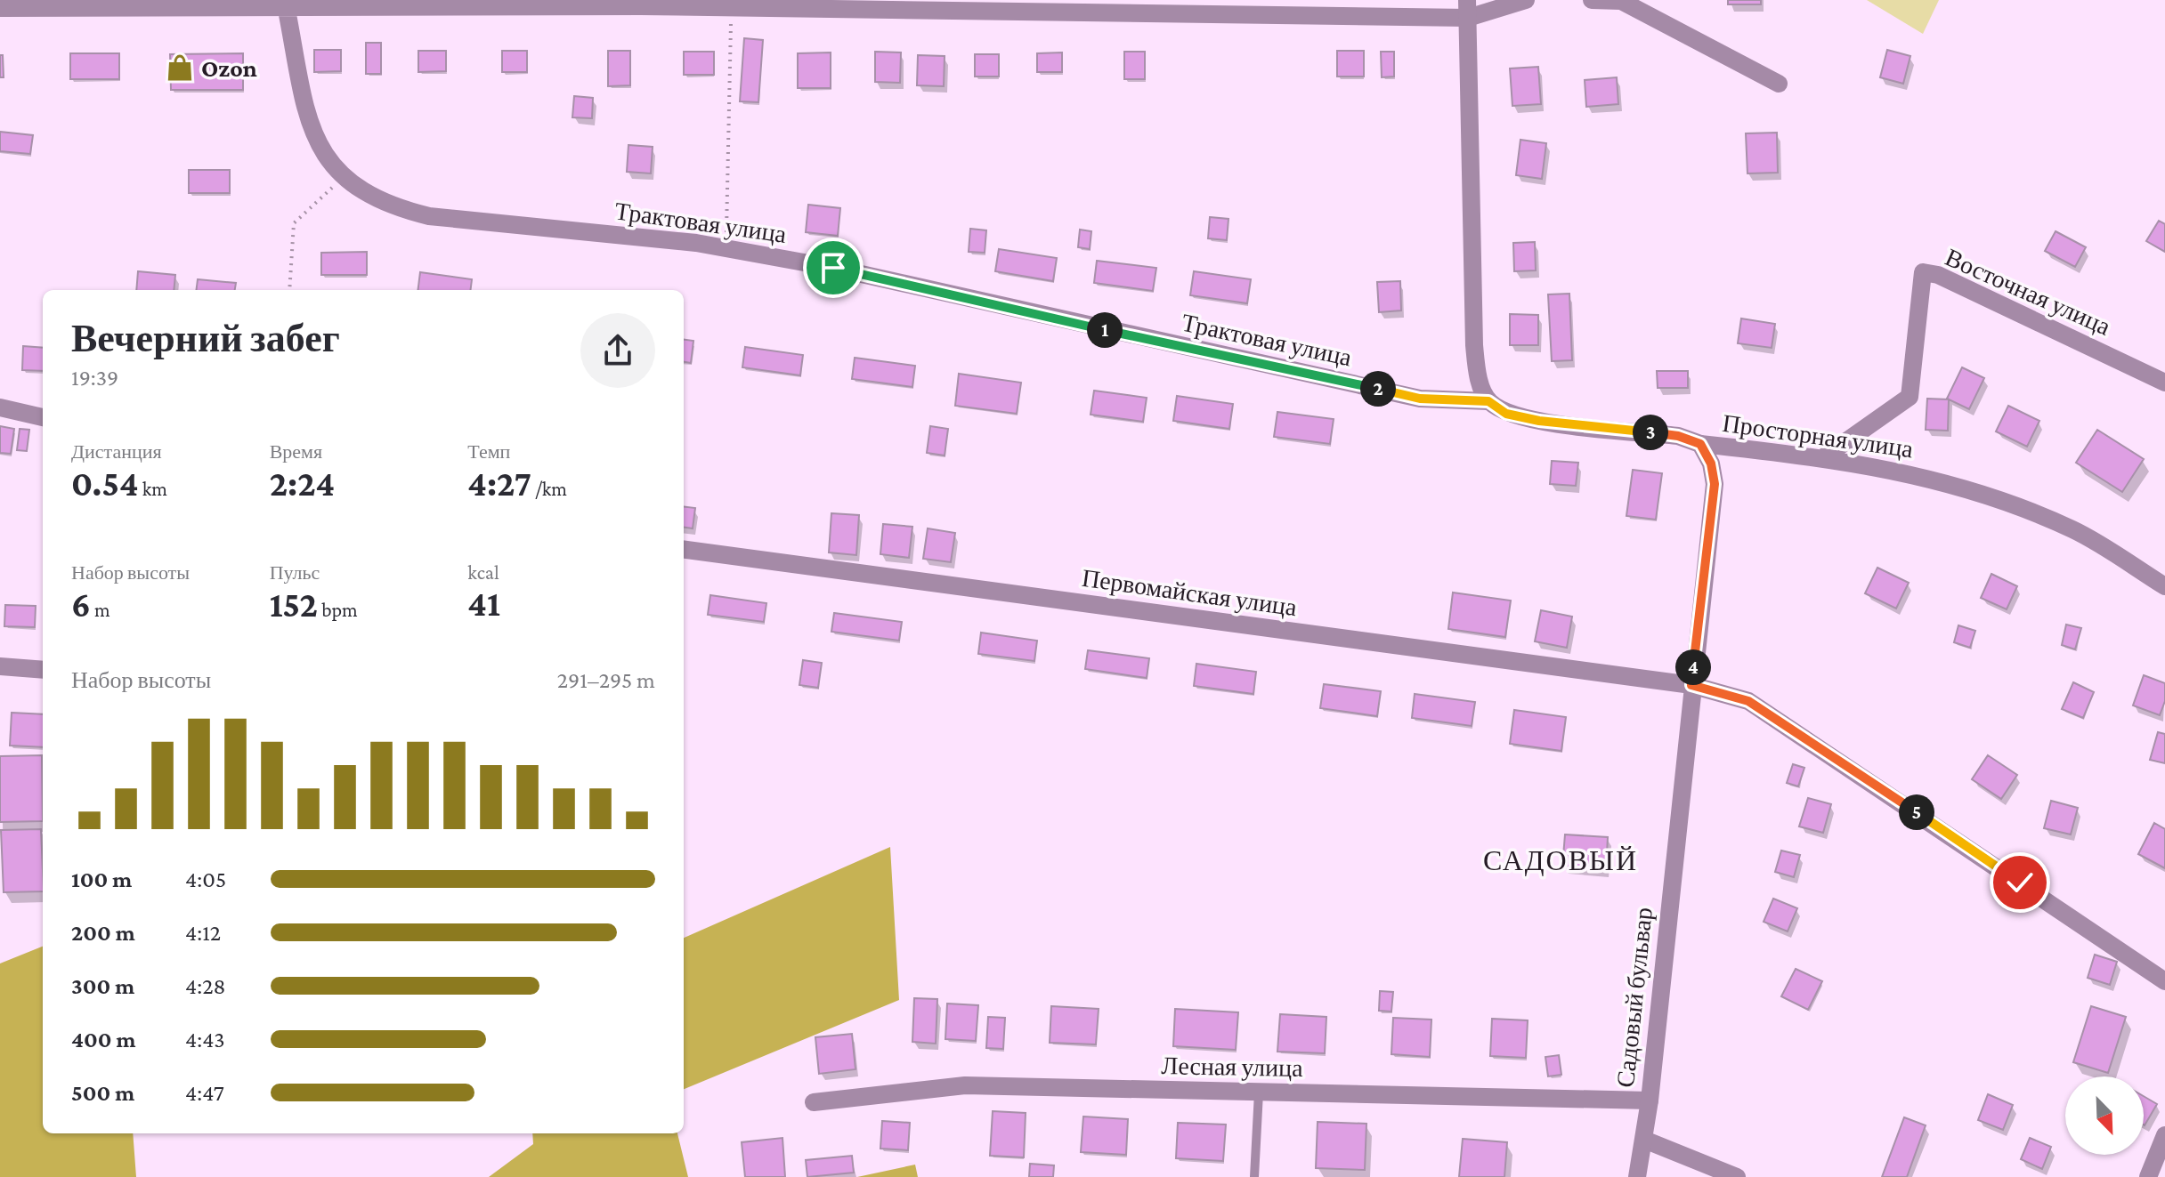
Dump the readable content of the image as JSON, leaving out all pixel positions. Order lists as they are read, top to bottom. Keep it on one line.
{"streets":{"street":["Трактовая улица","Восточная улица","Просторная улица","Первомайская улица","Садовый бульвар","Лесная улица"]},"crossings":[["Трактовая улица","Просторная улица"],["Восточная улица","Просторная улица"],["Просторная улица","Садовый бульвар"],["Первомайская улица","Садовый бульвар"],["Садовый бульвар","Лесная улица"]],"districts":["САДОВЫЙ"],"places":{"shop":["Ozon"]},"north":"bottom right","page":{"heading":["Вечерний забег","19:39"],"pins":["1","2","3","4","5"],"stats":[["Дистанция","0.54 km"],["Время","2:24"],["Темп","4:27 /km"],["Набор высоты","6 m"],["Пульс","152 bpm"],["kcal","41"]],"chart":["Набор высоты","291–295 m"],"list":[{"name":"100 m","note":"4:05"},{"name":"200 m","note":"4:12"},{"name":"300 m","note":"4:28"},{"name":"400 m","note":"4:43"},{"name":"500 m","note":"4:47"}]}}
